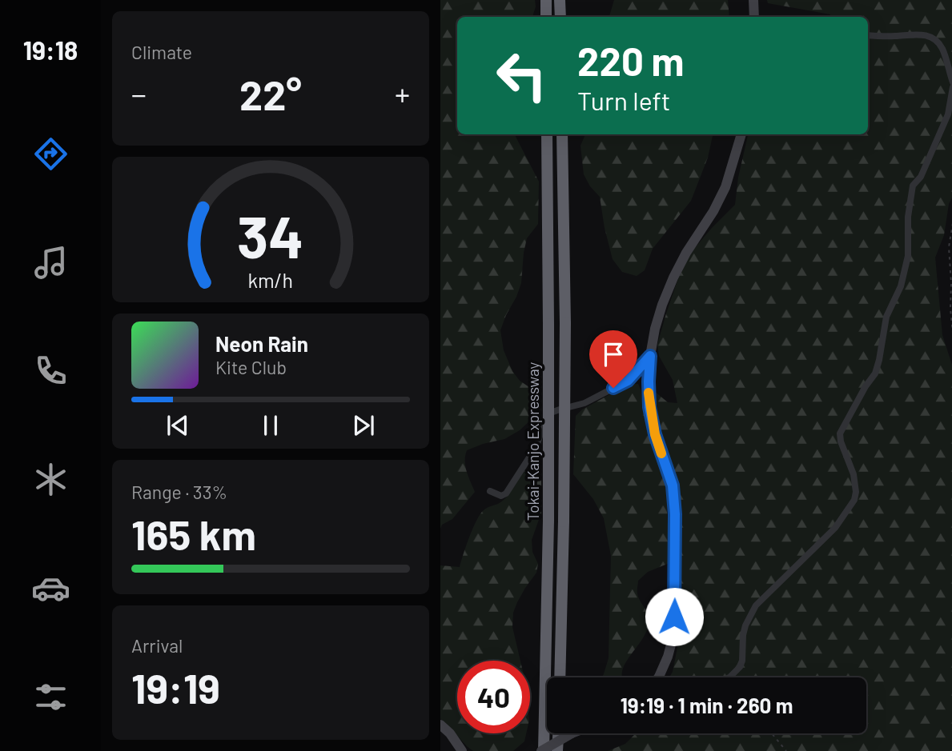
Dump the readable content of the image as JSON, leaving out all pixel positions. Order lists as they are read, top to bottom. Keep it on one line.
{"streets":{"highway":["Tokai-Kanjo Expressway"]},"page":{"tabs":"19:18","tile":["Climate",["Range · 33%","165 km"],["Arrival","19:19"]],"turn":["220 m","Turn left"],"heat":["−","22°","+"],"song":["Neon Rain","Kite Club"],"limit":"40","trip":"19:19 · 1 min · 260 m","gauge":["34","km/h"]}}
